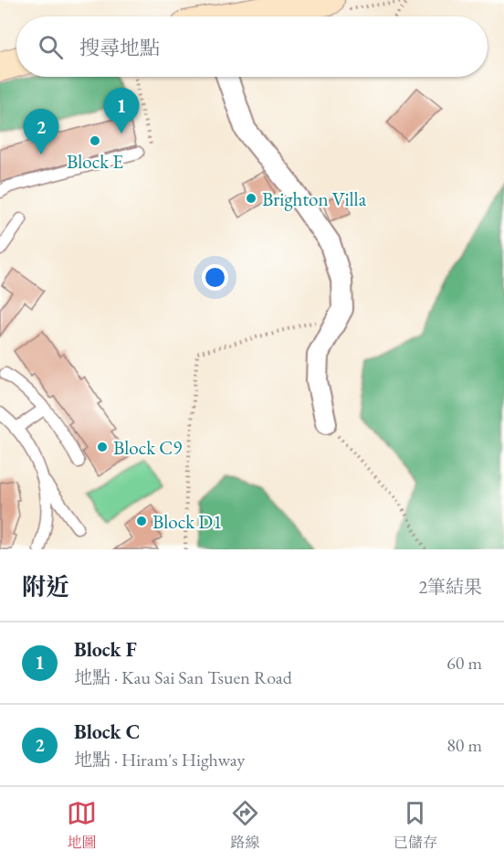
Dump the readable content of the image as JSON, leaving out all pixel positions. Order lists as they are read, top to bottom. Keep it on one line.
{"places":["Block E","Brighton Villa","Block C9","Block D1"],"page":{"search":"搜尋地點","pins":["1","2"],"heading":["附近","2筆結果"],"list":[{"mark":"1","name":"Block F","note":"地點 · Kau Sai San Tsuen Road","value":"60 m"},{"mark":"2","name":"Block C","note":"地點 · Hiram's Highway","value":"80 m"}],"nav":["地圖","路線","已儲存"]}}
